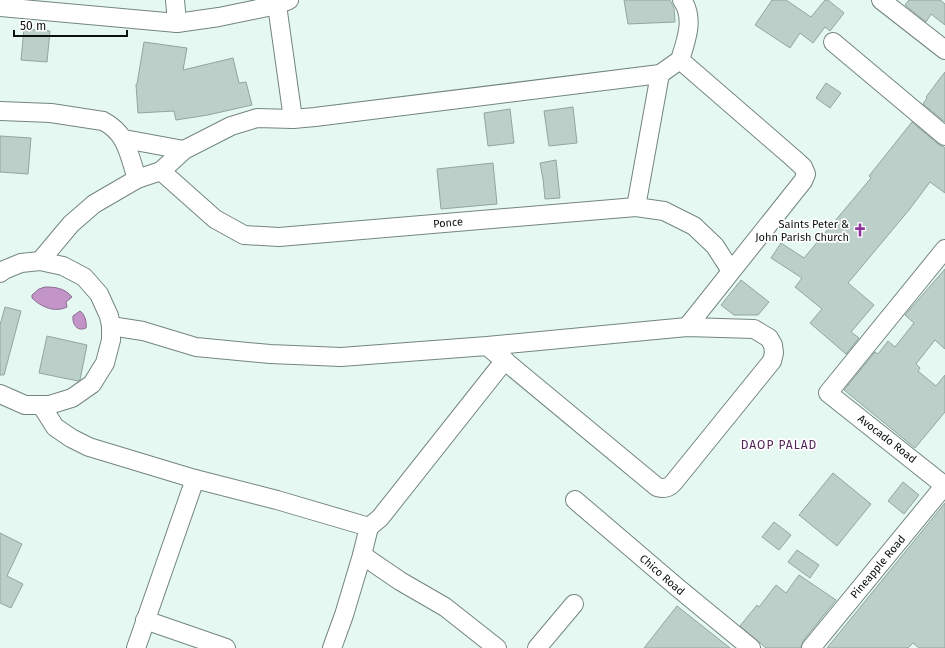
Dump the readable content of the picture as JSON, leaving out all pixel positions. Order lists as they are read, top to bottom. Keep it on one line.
{"streets":{"street":["Ponce","Avocado Road","Pineapple Road","Chico Road"]},"crossings":[["Avocado Road","Pineapple Road"]],"districts":["DAOP PALAD"],"places":{"church":["Saints Peter & John Parish Church"]},"scale_bar":"50 m"}
